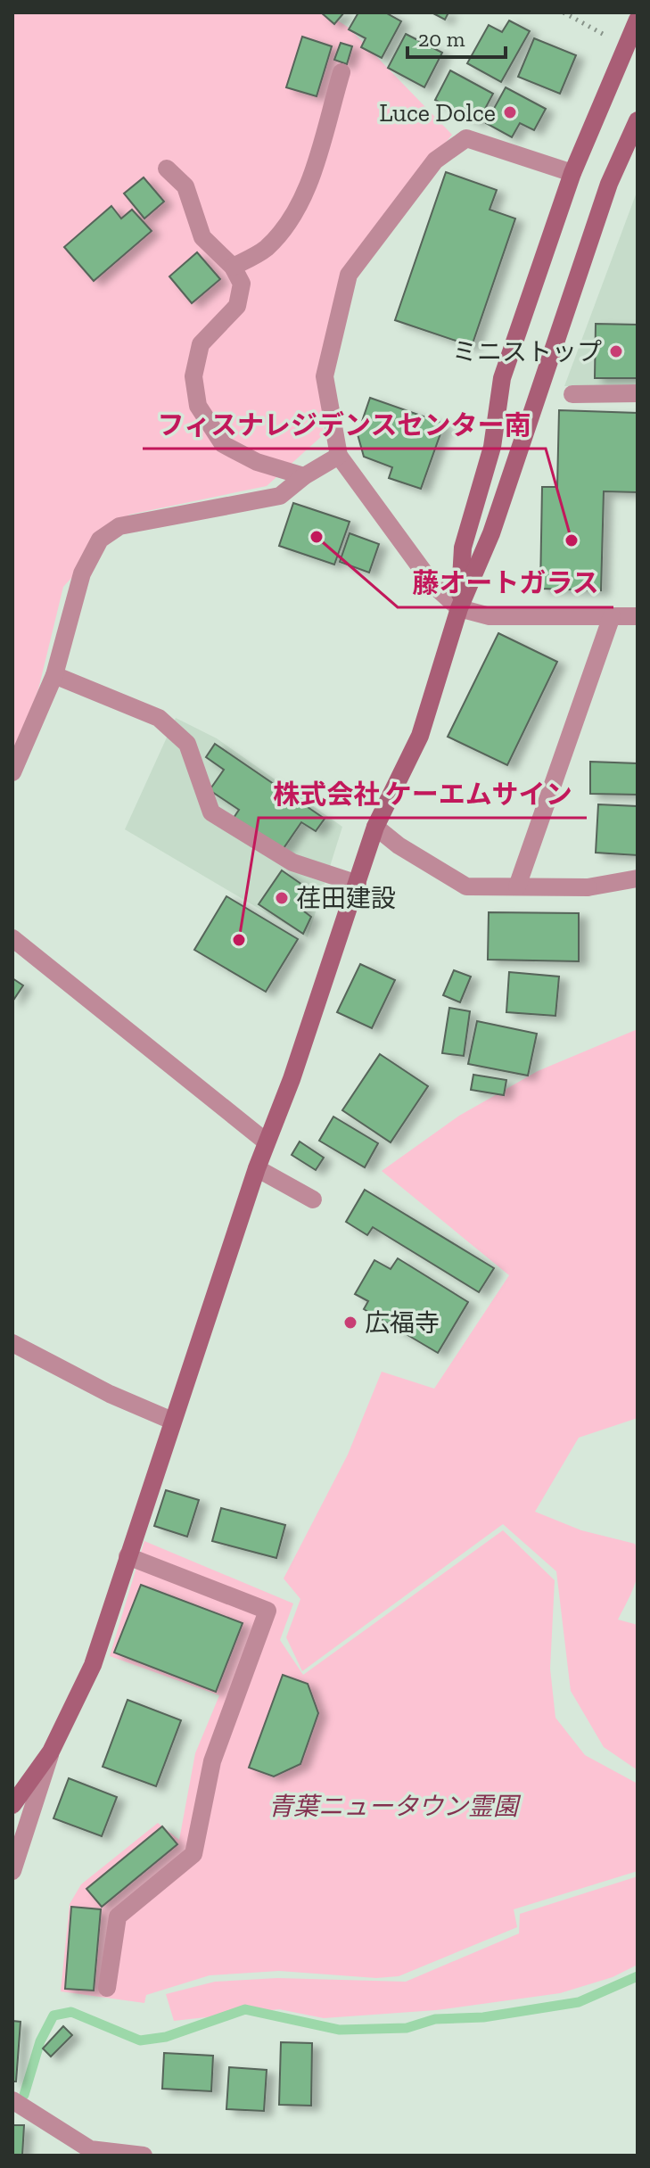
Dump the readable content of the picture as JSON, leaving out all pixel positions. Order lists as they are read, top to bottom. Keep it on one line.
{"parks":["青葉ニュータウン霊園"],"places":["Luce Dolce","ミニストップ","藤オートガラス","フィスナレジデンスセンター南","荏田建設","株式会社 ケーエムサイン","広福寺"],"scale_bar":"20 m"}
